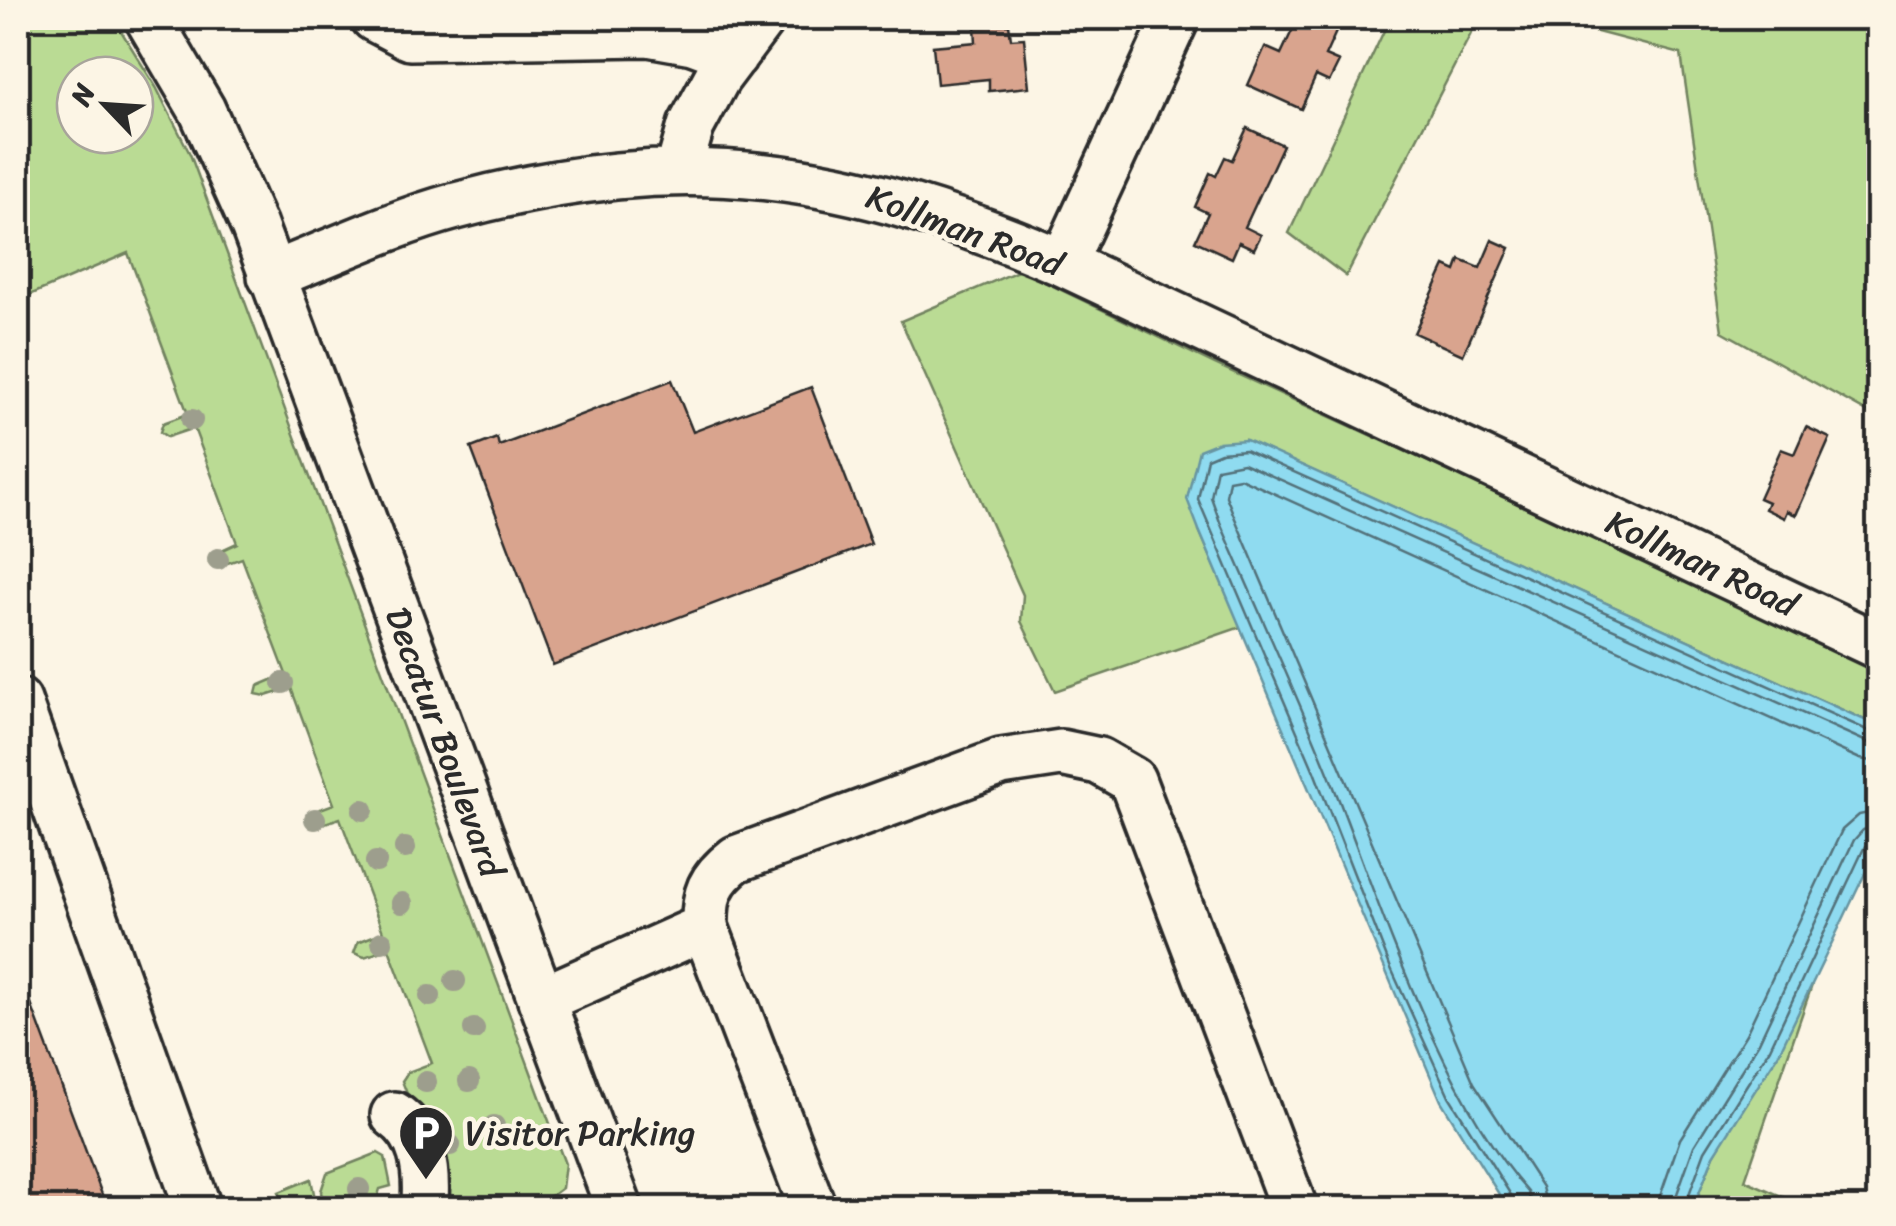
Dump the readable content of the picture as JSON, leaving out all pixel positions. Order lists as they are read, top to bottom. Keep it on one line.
{"streets":{"street":["Kollman Road","Decatur Boulevard"]},"crossings":[["Kollman Road","Decatur Boulevard"]],"places":{"parking":["Visitor Parking"]},"north":"top left"}
